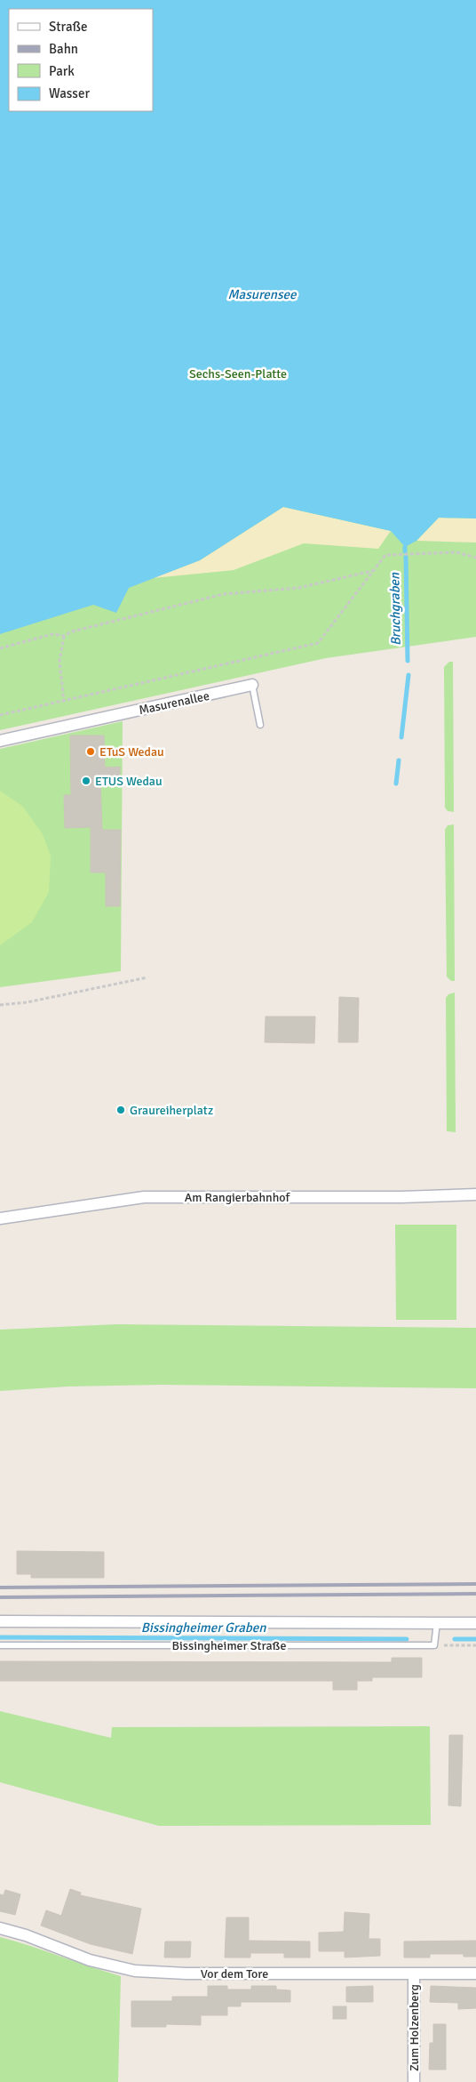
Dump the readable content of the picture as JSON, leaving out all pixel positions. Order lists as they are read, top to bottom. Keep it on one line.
{"streets":{"street":["Masurenallee","Am Rangierbahnhof","Bissingheimer Straße","Vor dem Tore","Zum Holzenberg"]},"crossings":[["Vor dem Tore","Zum Holzenberg"]],"water":["Masurensee","Bruchgraben","Bissingheimer Graben"],"parks":["Sechs-Seen-Platte"],"places":["ETuS Wedau","ETUS Wedau","Graureiherplatz"],"legend":["Straße","Bahn","Park","Wasser"]}
